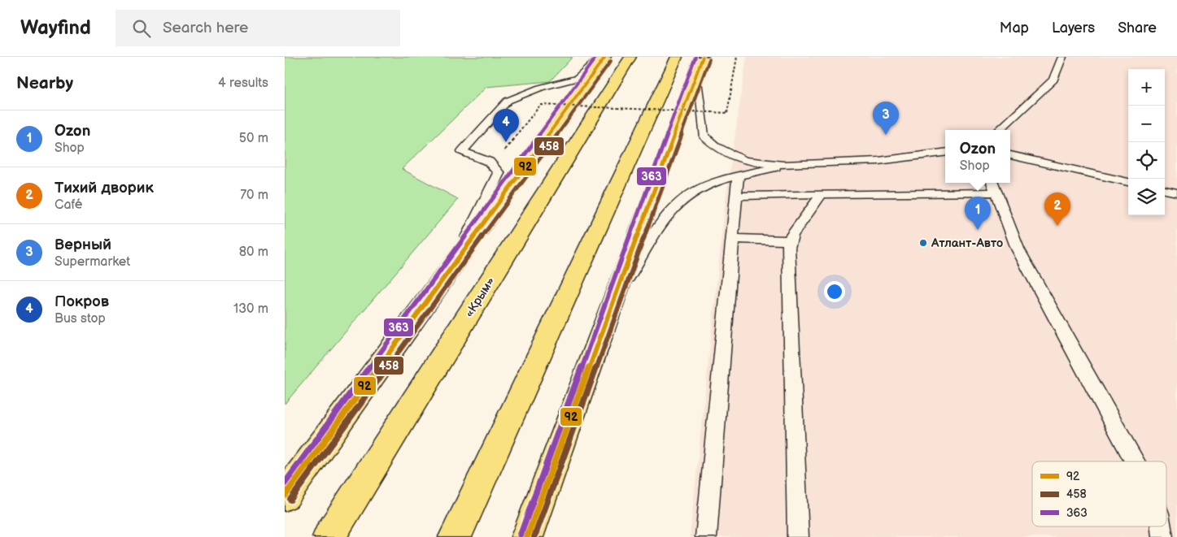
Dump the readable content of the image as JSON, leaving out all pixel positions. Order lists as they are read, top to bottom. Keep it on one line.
{"streets":{"main road":["«Крым»"]},"places":["Атлант-Авто"],"lines":["transit line 92","transit line 363","transit line 458"],"legend":["92","458","363"],"page":{"header":"Wayfind","search":"Search here","nav":["Map","Layers","Share"],"heading":["Nearby","4 results"],"map_buttons":["+","−"],"pins":["3","4","2","1"],"list":[{"mark":"1","name":"Ozon","note":"Shop","value":"50 m"},{"mark":"2","name":"Тихий дворик","note":"Café","value":"70 m"},{"mark":"3","name":"Верный","note":"Supermarket","value":"80 m"},{"mark":"4","name":"Покров","note":"Bus stop","value":"130 m"}],"popup":["Ozon","Shop"]}}
